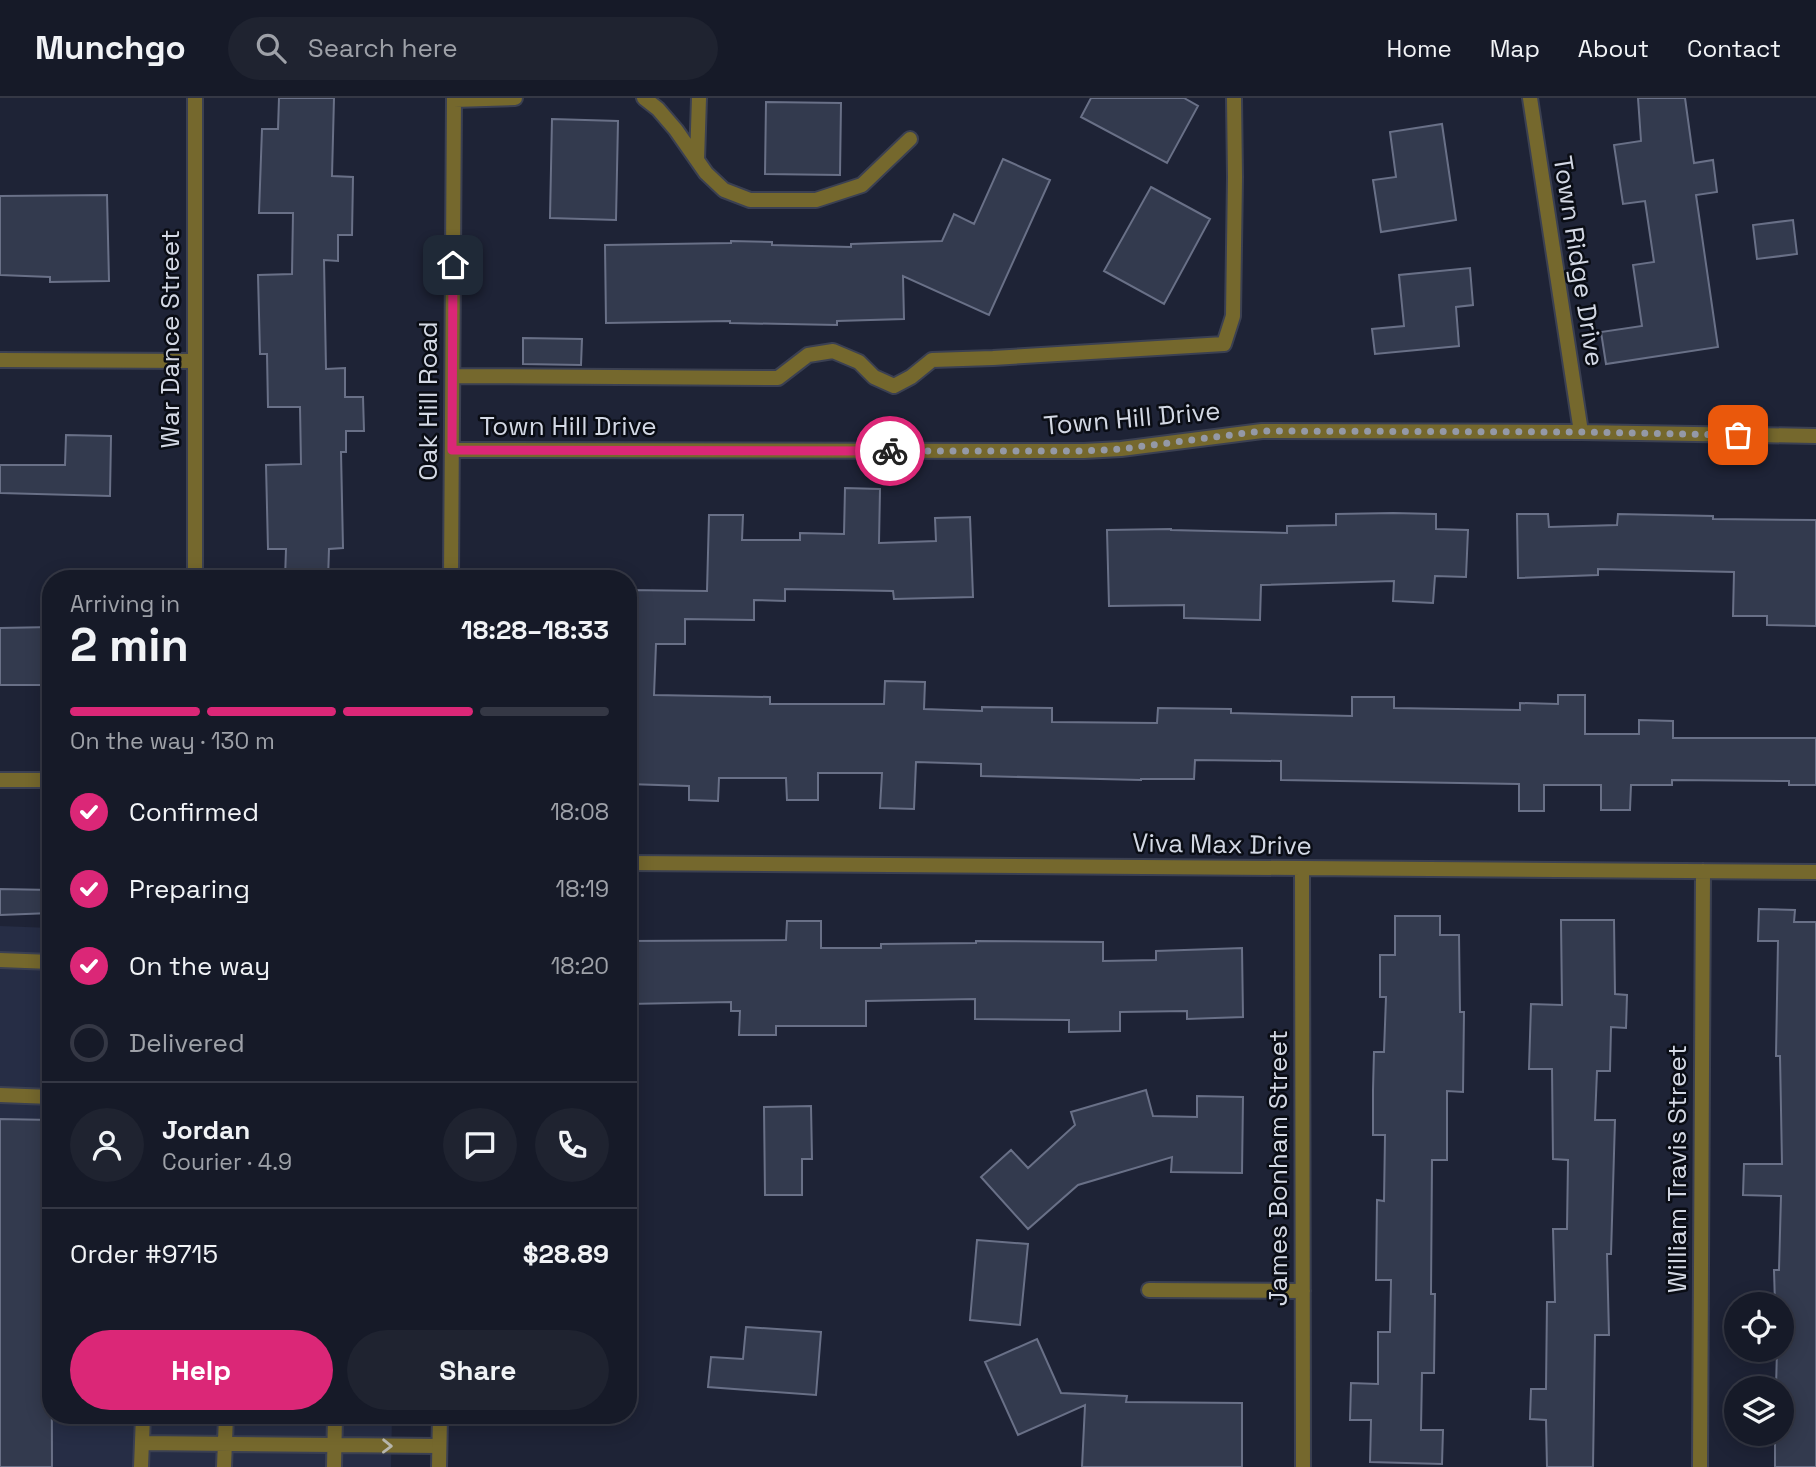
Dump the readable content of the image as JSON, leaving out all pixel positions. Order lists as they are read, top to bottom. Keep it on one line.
{"streets":{"street":["Town Ridge Drive","War Dance Street","Oak Hill Road","Town Hill Drive","Viva Max Drive","James Bonham Street","William Travis Street"]},"crossings":[["Town Ridge Drive","Town Hill Drive"],["Oak Hill Road","Town Hill Drive"],["Viva Max Drive","James Bonham Street"],["Viva Max Drive","William Travis Street"]],"page":{"header":"Munchgo","search":"Search here","nav":["Home","Map","About","Contact"],"heading":["2 min","Arriving in","18:28–18:33"],"panel":["Jordan","Courier · 4.9","Order #9715","$28.89"],"bar":"On the way · 130 m","list":[["Confirmed","18:08"],["Preparing","18:19"],["On the way","18:20"],"Delivered"],"buttons":["Help","Share"]}}
